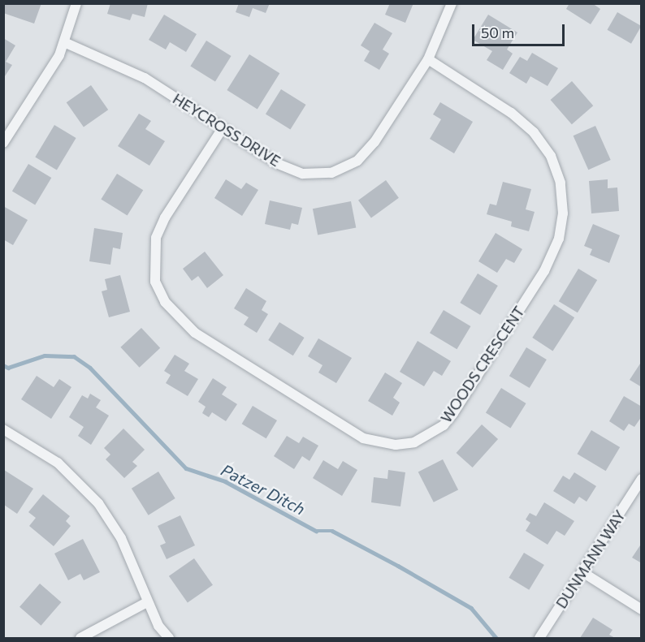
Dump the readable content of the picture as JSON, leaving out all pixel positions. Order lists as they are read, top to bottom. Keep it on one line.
{"streets":{"street":["HEYCROSS DRIVE","WOODS CRESCENT","DUNMANN WAY"]},"crossings":[["HEYCROSS DRIVE","WOODS CRESCENT"]],"water":["Patzer Ditch"],"scale_bar":"50 m"}
